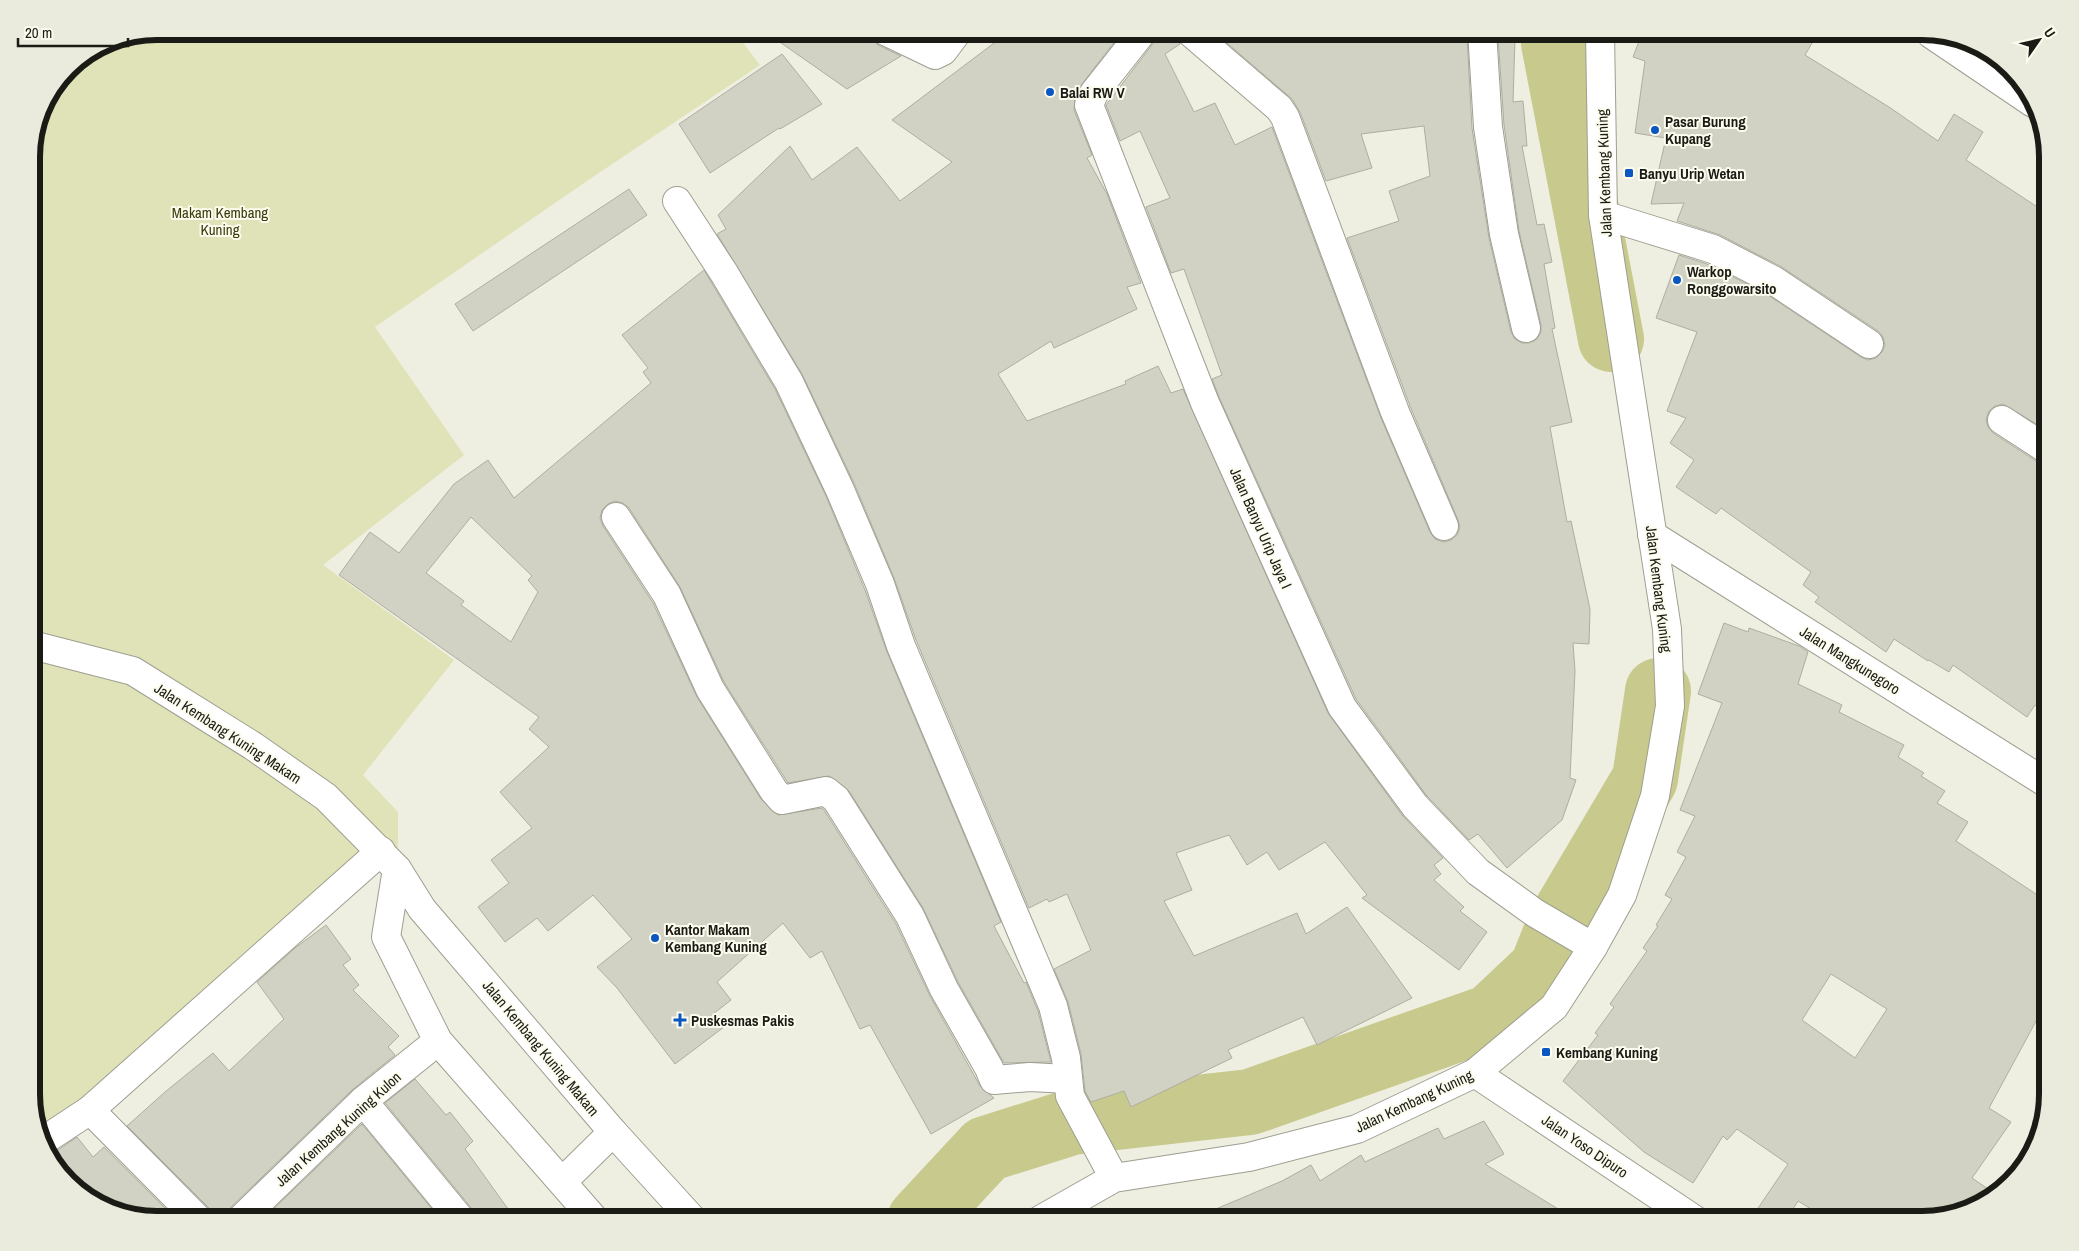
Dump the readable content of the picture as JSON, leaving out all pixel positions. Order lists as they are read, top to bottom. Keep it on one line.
{"streets":{"street":["Jalan Kembang Kuning","Jalan Banyu Urip Jaya I","Jalan Mangkunegoro","Jalan Kembang Kuning Makam","Jalan Kembang Kuning Kulon","Jalan Yoso Dipuro"]},"crossings":[["Jalan Kembang Kuning","Jalan Banyu Urip Jaya I"],["Jalan Kembang Kuning","Jalan Mangkunegoro"],["Jalan Kembang Kuning","Jalan Yoso Dipuro"]],"parks":["Makam Kembang Kuning"],"places":{"other":["Balai RW V","Pasar Burung Kupang","Warkop Ronggowarsito","Kantor Makam Kembang Kuning"],"transit":["Banyu Urip Wetan","Kembang Kuning"],"health":["Puskesmas Pakis"]},"scale_bar":"20 m","north":"top right"}
